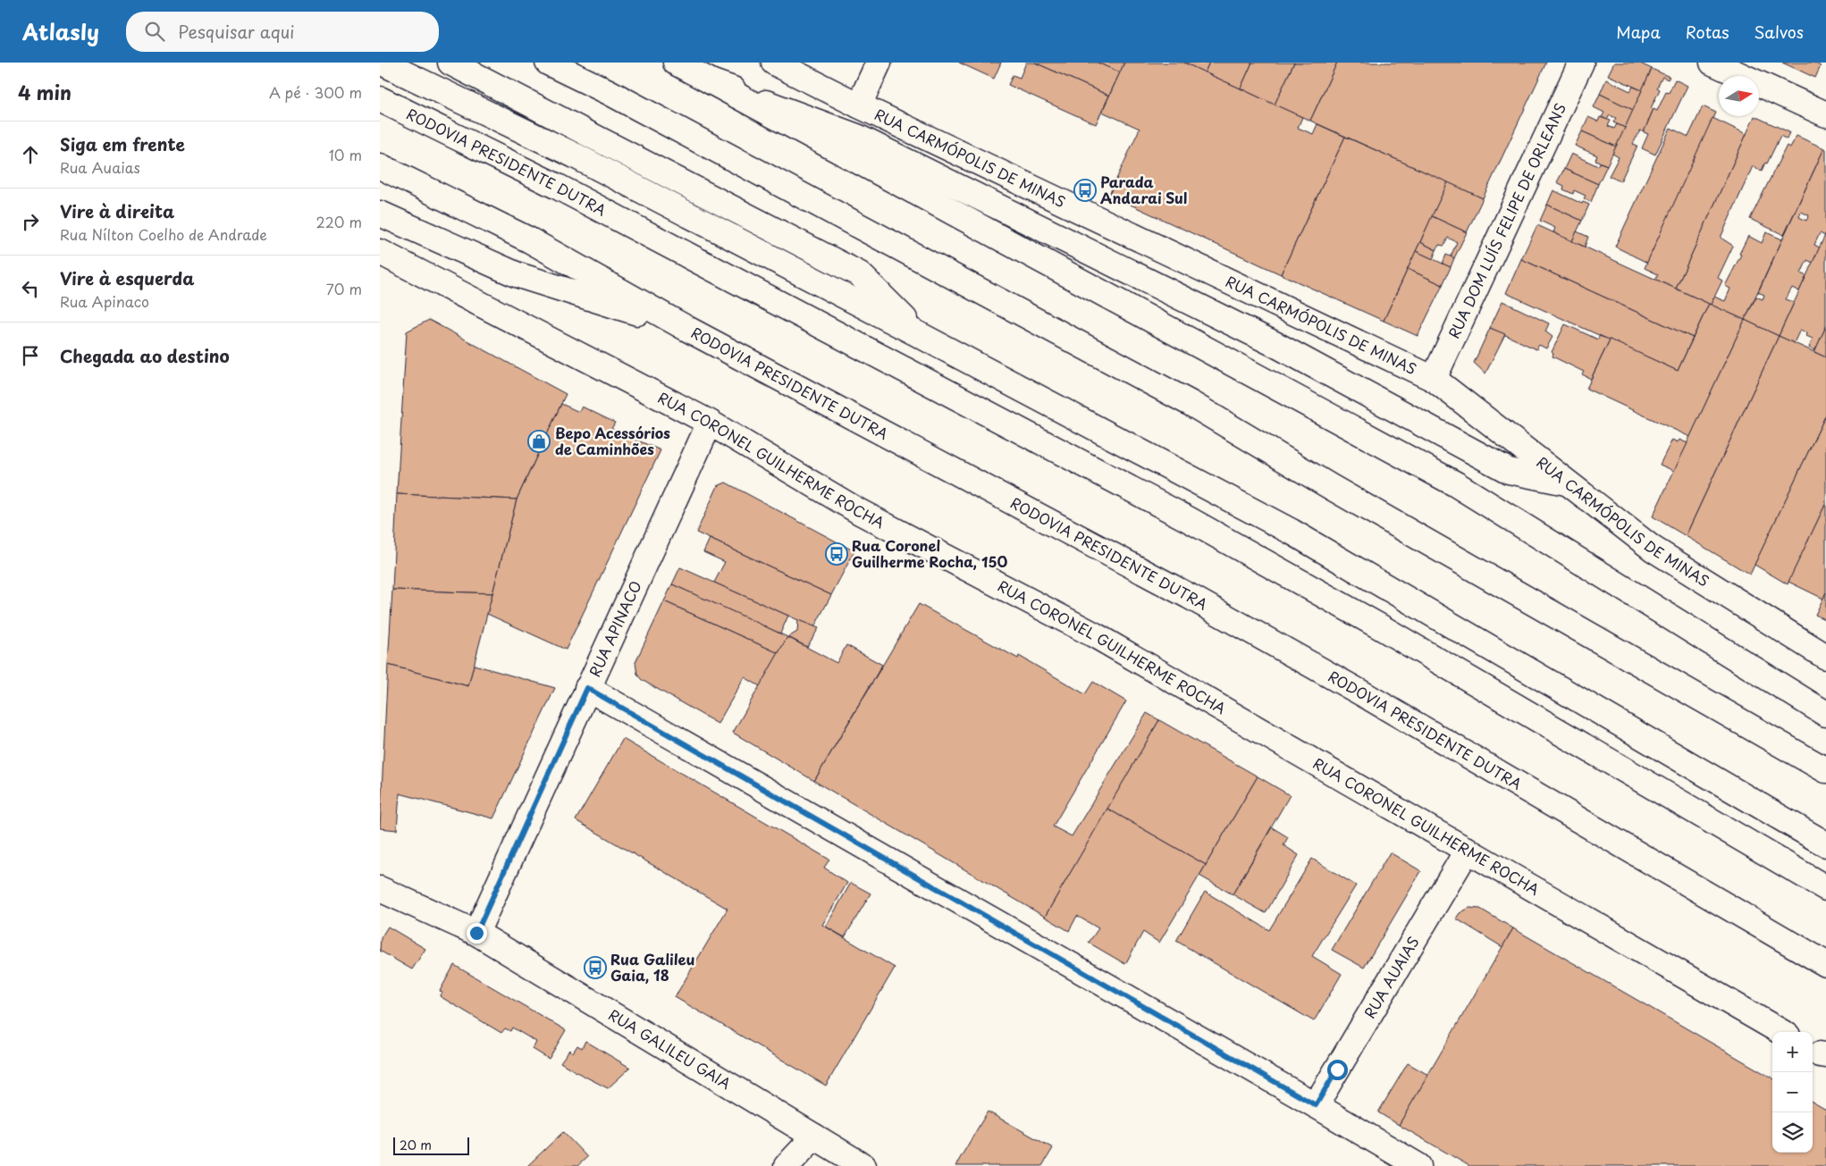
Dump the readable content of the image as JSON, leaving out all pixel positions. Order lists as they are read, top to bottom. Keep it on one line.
{"streets":{"main road":["RUA CARMÓPOLIS DE MINAS","RODOVIA PRESIDENTE DUTRA","RUA DOM LUÍS FELIPE DE ORLEANS","RUA CORONEL GUILHERME ROCHA","RUA APINACO","RUA AUAIAS","RUA GALILEU GAIA"]},"crossings":[["RUA CARMÓPOLIS DE MINAS","RUA DOM LUÍS FELIPE DE ORLEANS"],["RUA CORONEL GUILHERME ROCHA","RUA APINACO"],["RUA CORONEL GUILHERME ROCHA","RUA AUAIAS"],["RUA APINACO","RUA GALILEU GAIA"]],"places":{"bus stop":["Parada Andarai Sul","Rua Coronel Guilherme Rocha, 150","Rua Galileu Gaia, 18"],"shop":["Bepo Acessórios de Caminhões"]},"scale_bar":"20 m","north":"right","page":{"header":"Atlasly","search":"Pesquisar aqui","nav":["Mapa","Rotas","Salvos"],"heading":["4 min","A pé · 300 m"],"list":[["Siga em frente","Rua Auaias","10 m"],["Vire à direita","Rua Nílton Coelho de Andrade","220 m"],["Vire à esquerda","Rua Apinaco","70 m"],"Chegada ao destino"],"map_buttons":["+","−"],"scale":"20 m"}}
